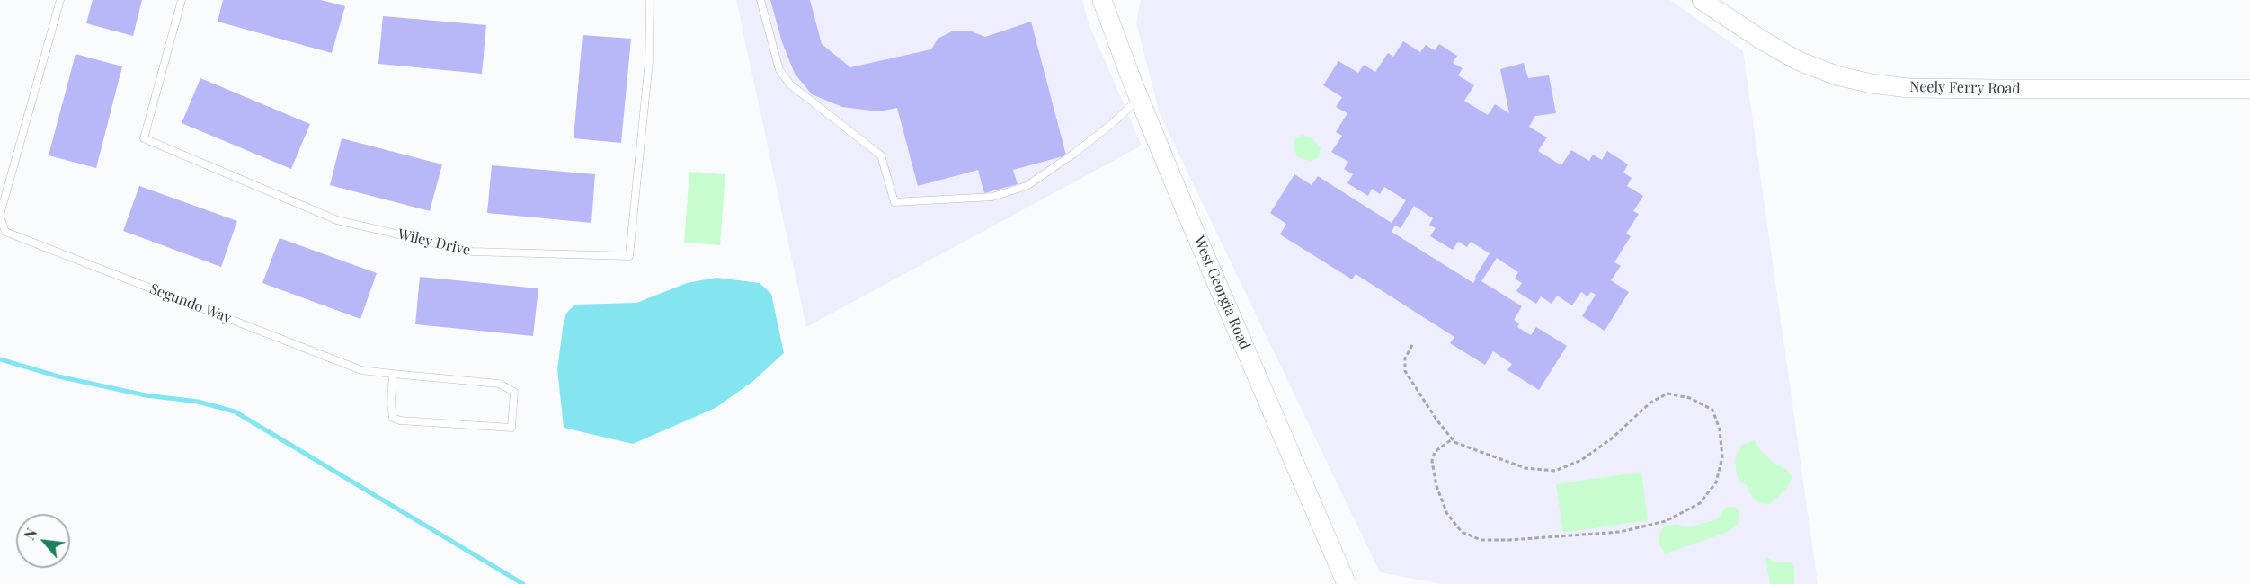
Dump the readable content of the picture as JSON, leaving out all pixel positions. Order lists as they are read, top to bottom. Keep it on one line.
{"streets":{"main road":["Neely Ferry Road","West Georgia Road"],"lane":["Wiley Drive","Segundo Way"]},"north":"top left"}
